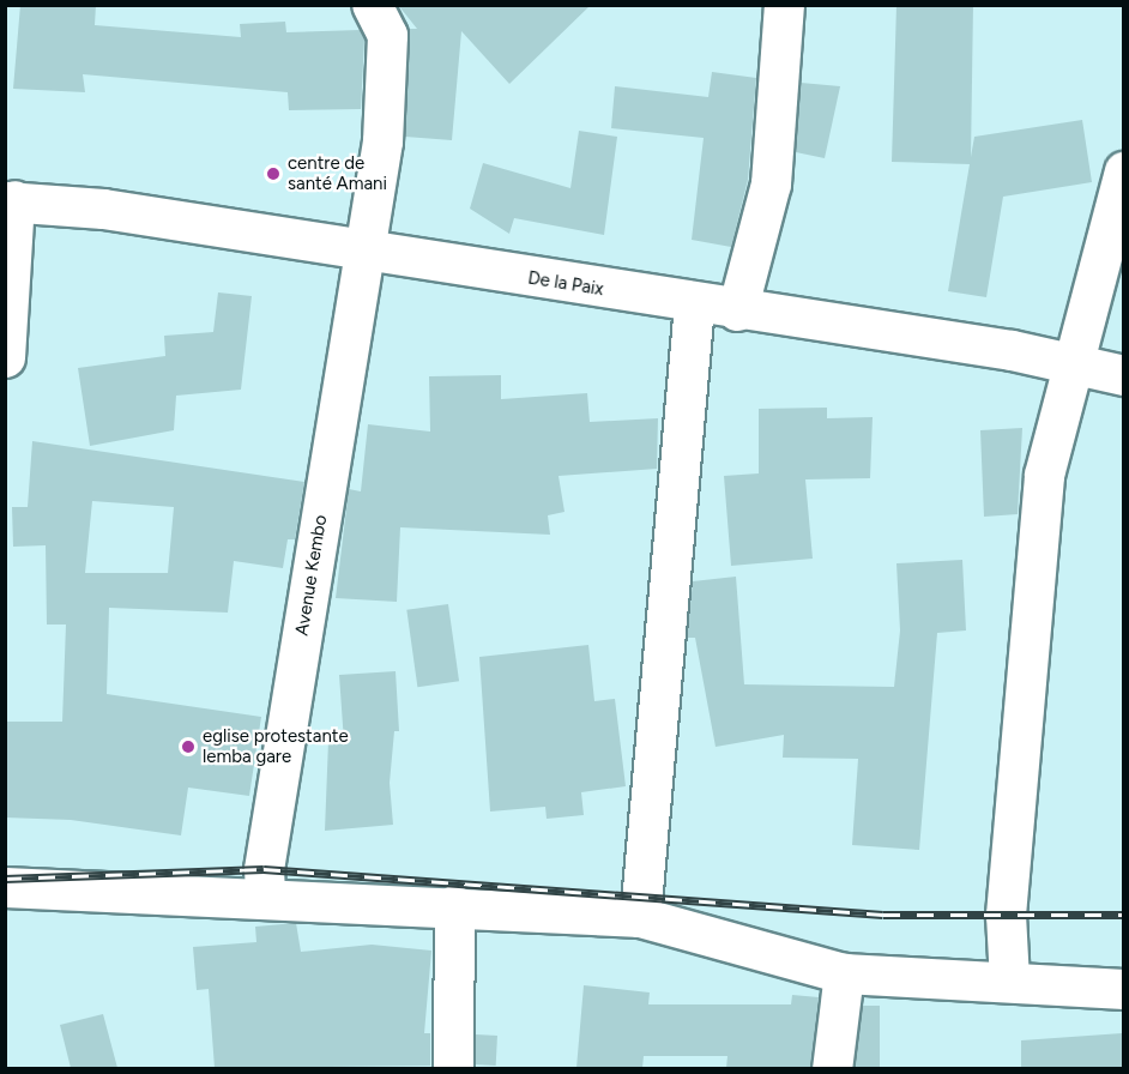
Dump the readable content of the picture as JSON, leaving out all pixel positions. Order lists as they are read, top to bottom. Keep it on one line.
{"streets":{"street":["De la Paix","Avenue Kembo"]},"crossings":[["De la Paix","Avenue Kembo"]],"places":["centre de santé Amani","eglise protestante lemba gare"]}
